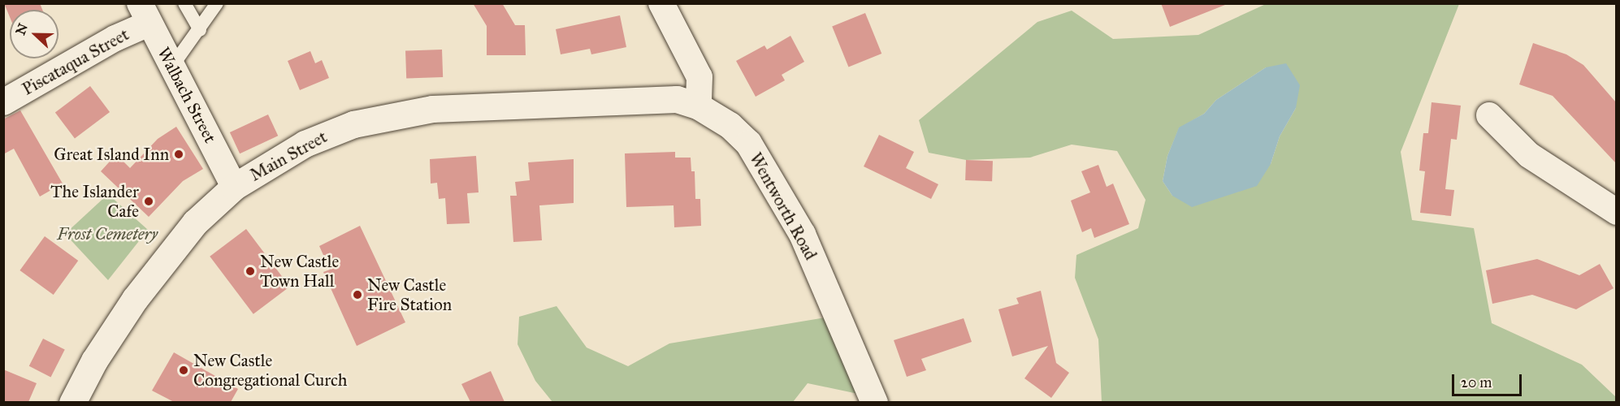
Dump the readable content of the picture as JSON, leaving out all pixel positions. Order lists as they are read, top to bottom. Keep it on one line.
{"streets":{"main road":["Main Street","Wentworth Road"],"street":["Piscataqua Street","Walbach Street"]},"crossings":[["Piscataqua Street","Walbach Street"],["Walbach Street","Main Street"],["Main Street","Wentworth Road"]],"parks":["Frost Cemetery"],"places":["Great Island Inn","The Islander Cafe","New Castle Town Hall","New Castle Fire Station","New Castle Congregational Curch"],"scale_bar":"20 m","north":"left"}
